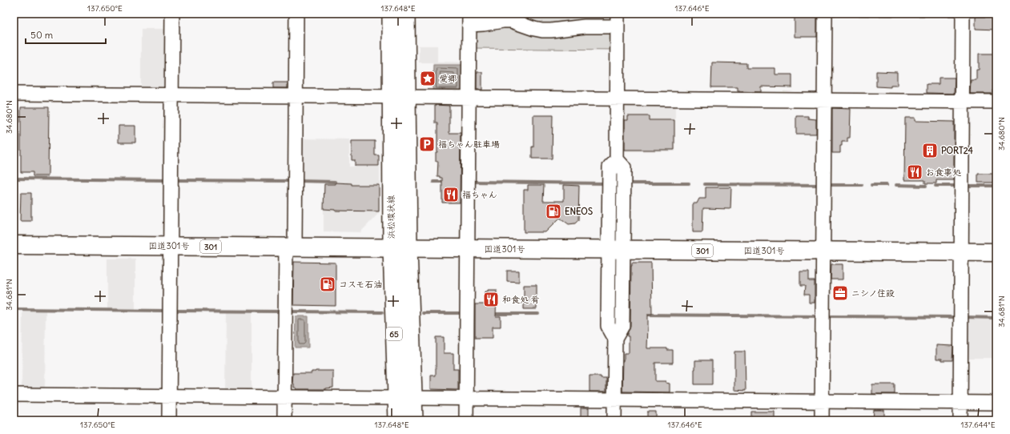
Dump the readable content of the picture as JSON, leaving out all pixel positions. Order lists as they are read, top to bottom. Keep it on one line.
{"streets":{"highway":["国道301号","301"],"main road":["浜松環状線","65"]},"crossings":[["浜松環状線","国道301号"]],"places":{"place":["愛郷"],"parking":["福ちゃん駐車場"],"building":["PORT24"],"restaurant":["お食事処","福ちゃん","和食処 肴"],"fuel station":["ENEOS","コスモ石油"],"office":["ニシノ住設"]},"scale_bar":"50 m","coordinates":["137.650°E","137.648°E","137.646°E","34.680°N","34.681°N","137.644°E"]}
